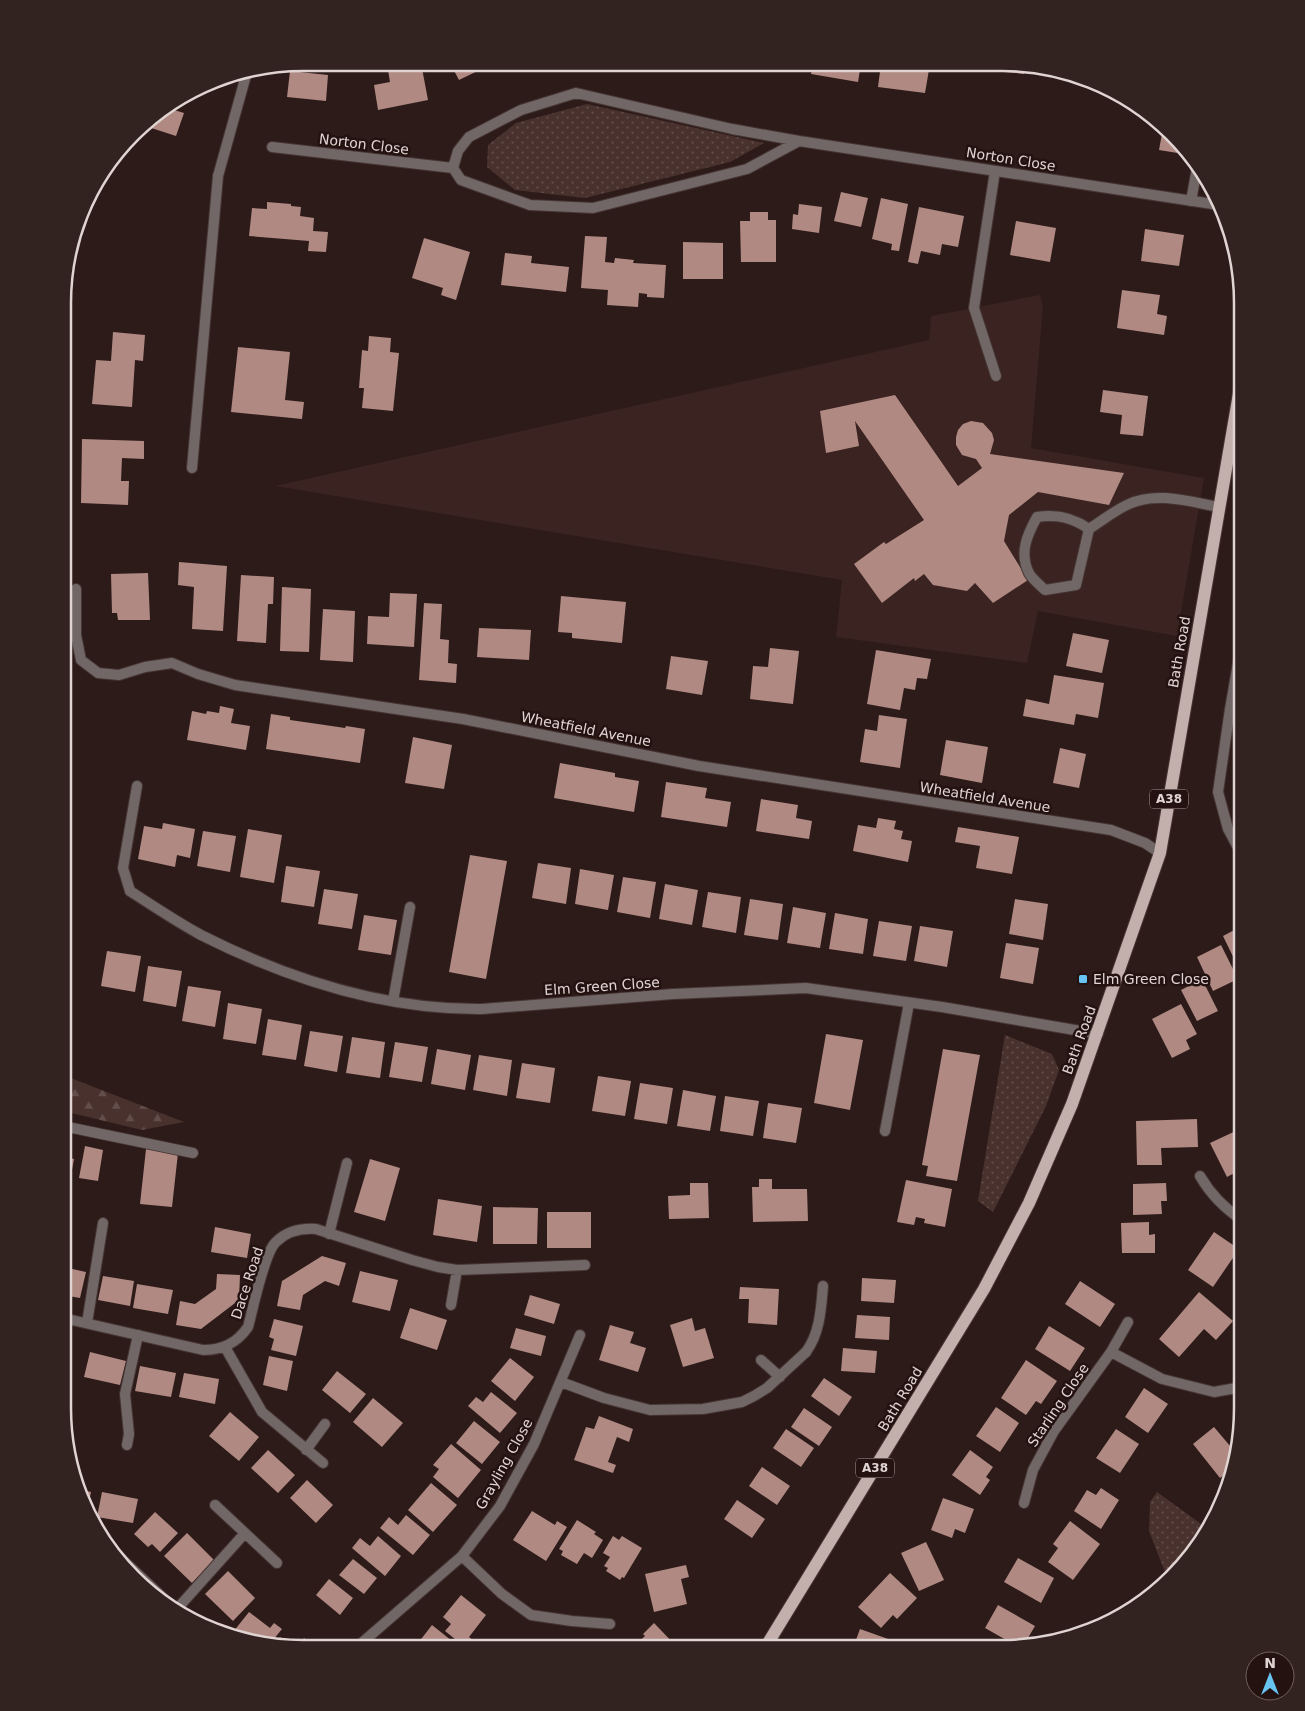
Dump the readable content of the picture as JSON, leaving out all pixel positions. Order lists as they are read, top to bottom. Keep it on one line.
{"streets":{"main road":["Bath Road","A38"],"street":["Norton Close","Wheatfield Avenue","Elm Green Close","Dace Road","Starling Close","Grayling Close"]},"crossings":[["Bath Road","Wheatfield Avenue"],["Bath Road","Elm Green Close"]],"places":{"transit":["Elm Green Close"]},"north":"top"}
